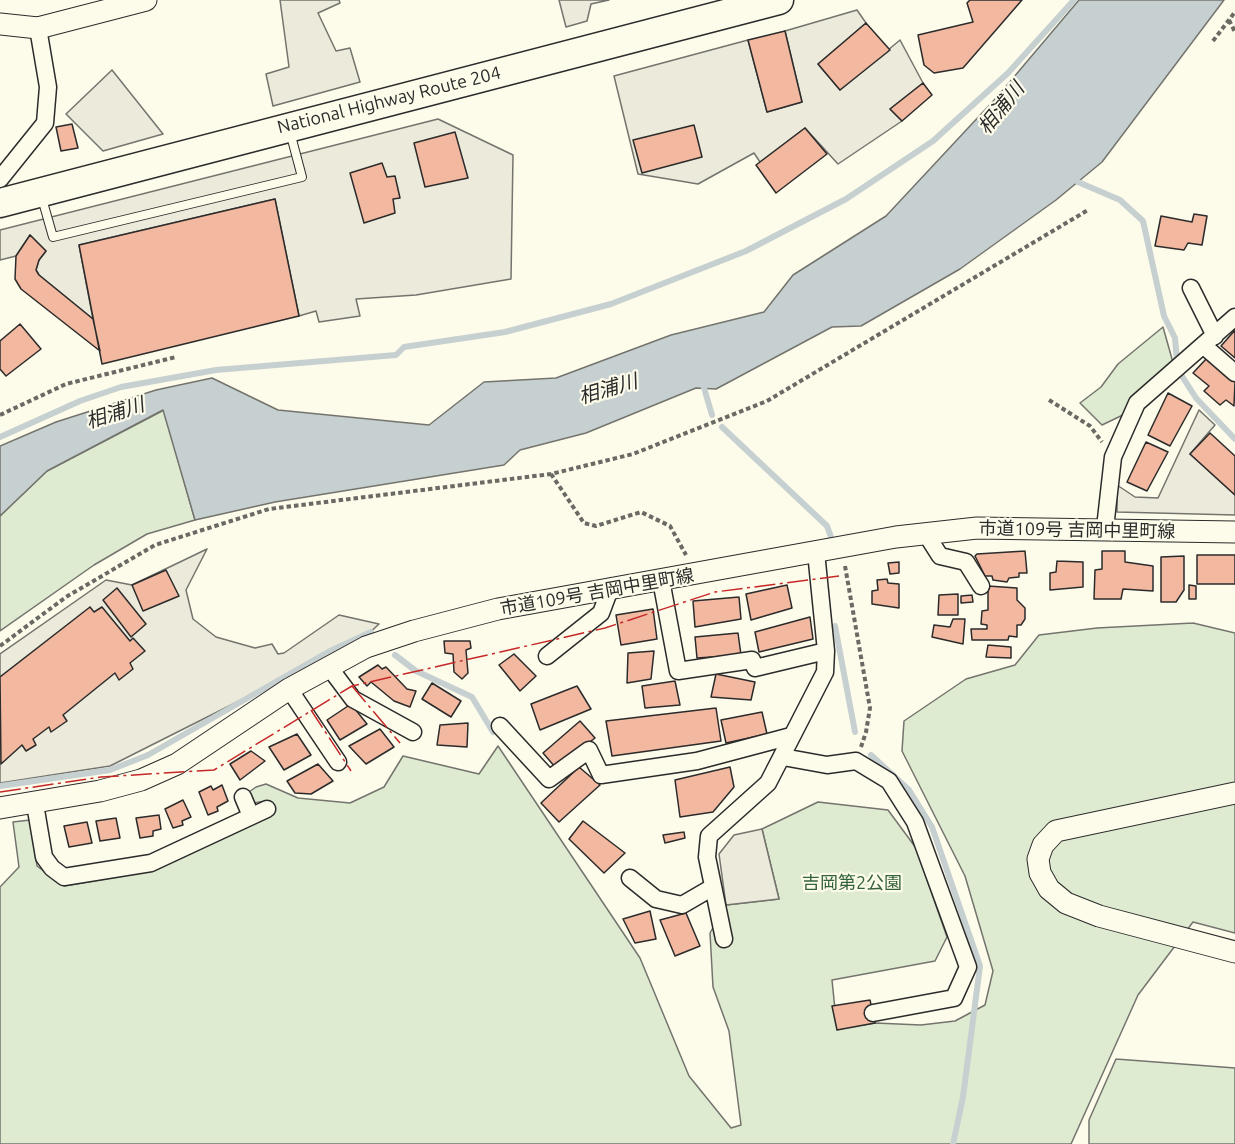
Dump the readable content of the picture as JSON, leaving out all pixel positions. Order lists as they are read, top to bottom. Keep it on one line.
{"streets":{"highway":["National Highway Route 204"],"street":["市道109号 吉岡中里町線"]},"water":["相浦川"],"parks":["吉岡第2公園"]}
